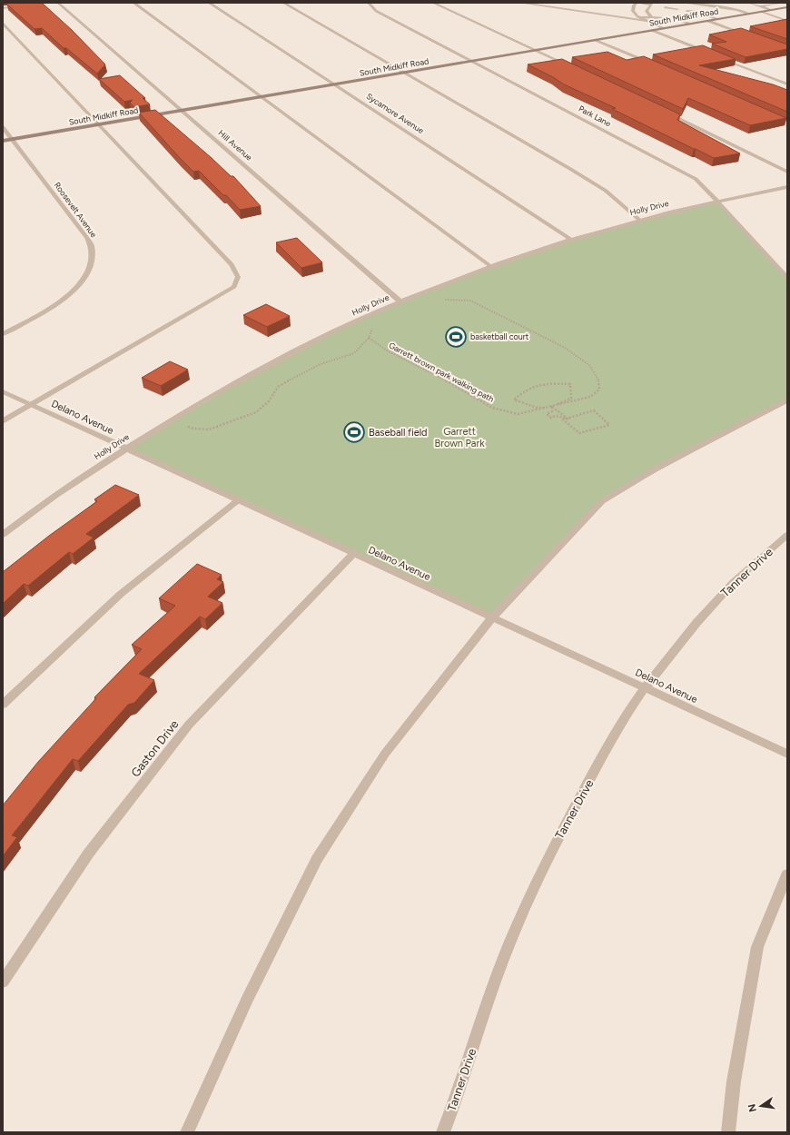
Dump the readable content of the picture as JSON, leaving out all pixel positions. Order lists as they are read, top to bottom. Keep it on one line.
{"streets":{"main road":["South Midkiff Road"],"street":["Sycamore Avenue","Park Lane","Hill Avenue","Holly Drive","Roosevelt Avenue","Delano Avenue","Tanner Drive","Gaston Drive"],"path":["Garrett brown park walking path"]},"crossings":[["South Midkiff Road","Sycamore Avenue"],["South Midkiff Road","Park Lane"],["South Midkiff Road","Hill Avenue"],["South Midkiff Road","Roosevelt Avenue"],["Sycamore Avenue","Holly Drive"],["Park Lane","Holly Drive"],["Hill Avenue","Holly Drive"],["Holly Drive","Delano Avenue"],["Delano Avenue","Tanner Drive"],["Delano Avenue","Gaston Drive"]],"parks":["Garrett Brown Park"],"places":{"sports":["basketball court","Baseball field"]},"north":"left"}
